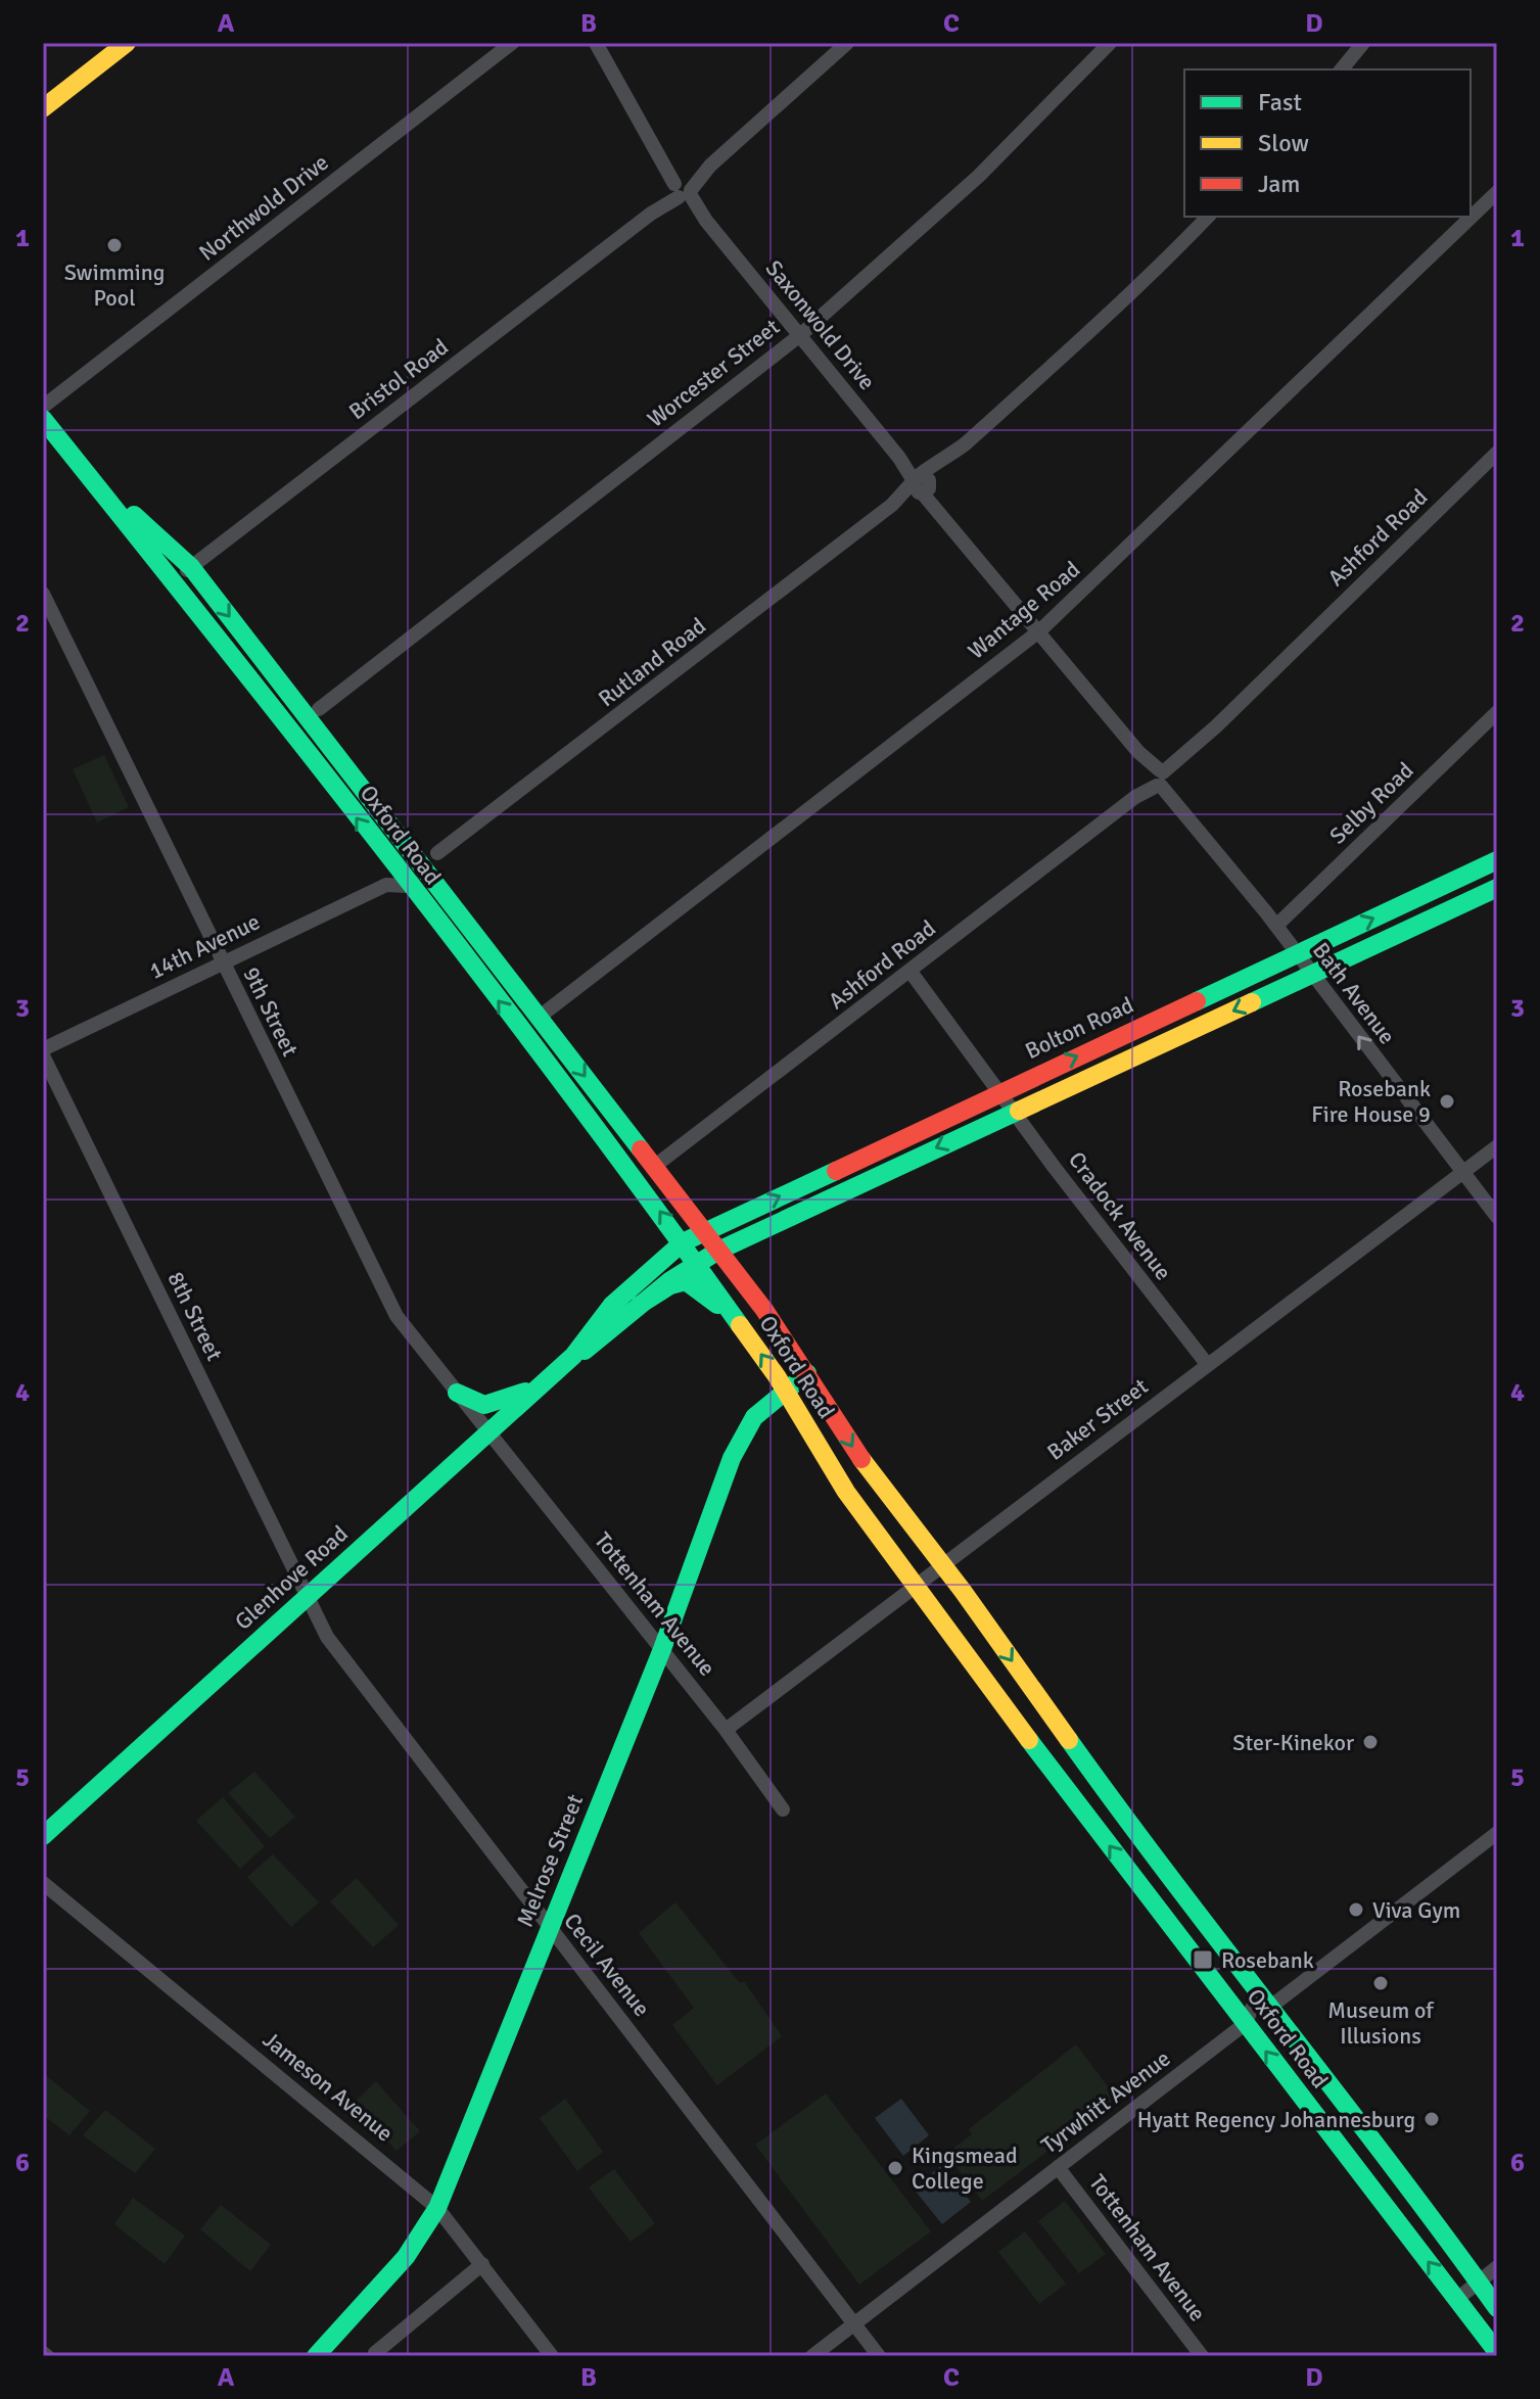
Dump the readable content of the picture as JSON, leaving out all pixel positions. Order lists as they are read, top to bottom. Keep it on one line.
{"streets":{"main road":["Oxford Road","Bolton Road","Glenhove Road","Melrose Street"],"street":["Northwold Drive","Saxonwold Drive","Worcester Street","Bristol Road","Ashford Road","Wantage Road","Rutland Road","Selby Road","14th Avenue","Bath Avenue","9th Street","Cradock Avenue","8th Street","Baker Street","Tottenham Avenue","Cecil Avenue","Jameson Avenue","Tyrwhitt Avenue"]},"crossings":[["Northwold Drive","Oxford Road"],["Saxonwold Drive","Worcester Street"],["Saxonwold Drive","Bristol Road"],["Saxonwold Drive","Ashford Road"],["Saxonwold Drive","Wantage Road"],["Saxonwold Drive","Rutland Road"],["Saxonwold Drive","Bath Avenue"],["Worcester Street","Oxford Road"],["Bristol Road","Oxford Road"],["Ashford Road","Oxford Road"],["Ashford Road","Bath Avenue"],["Ashford Road","Cradock Avenue"],["Wantage Road","Oxford Road"],["Selby Road","Bath Avenue"],["Oxford Road","14th Avenue"],["Oxford Road","Bolton Road"],["Oxford Road","Baker Street"],["Oxford Road","Glenhove Road"],["Oxford Road","Melrose Street"],["Oxford Road","Tyrwhitt Avenue"],["14th Avenue","9th Street"],["Bath Avenue","Bolton Road"],["Bath Avenue","Baker Street"],["9th Street","Glenhove Road"],["9th Street","Tottenham Avenue"],["Bolton Road","Cradock Avenue"],["Bolton Road","Glenhove Road"],["Cradock Avenue","Baker Street"],["8th Street","Glenhove Road"],["8th Street","Cecil Avenue"],["Baker Street","Tottenham Avenue"],["Glenhove Road","Tottenham Avenue"],["Glenhove Road","Cecil Avenue"],["Tottenham Avenue","Melrose Street"],["Tottenham Avenue","Tyrwhitt Avenue"],["Melrose Street","Cecil Avenue"],["Melrose Street","Jameson Avenue"],["Cecil Avenue","Tyrwhitt Avenue"]],"one_way":["Bath Avenue"],"places":{"other":["Swimming Pool","Rosebank Fire House 9","Ster-Kinekor","Viva Gym","Museum of Illusions","Hyatt Regency Johannesburg","Kingsmead College"],"transit":["Rosebank"]},"legend":["Fast","Slow","Jam"],"grid":{"columns":["A","B","C","D"],"rows":["1","2","3","4","5","6"]}}
